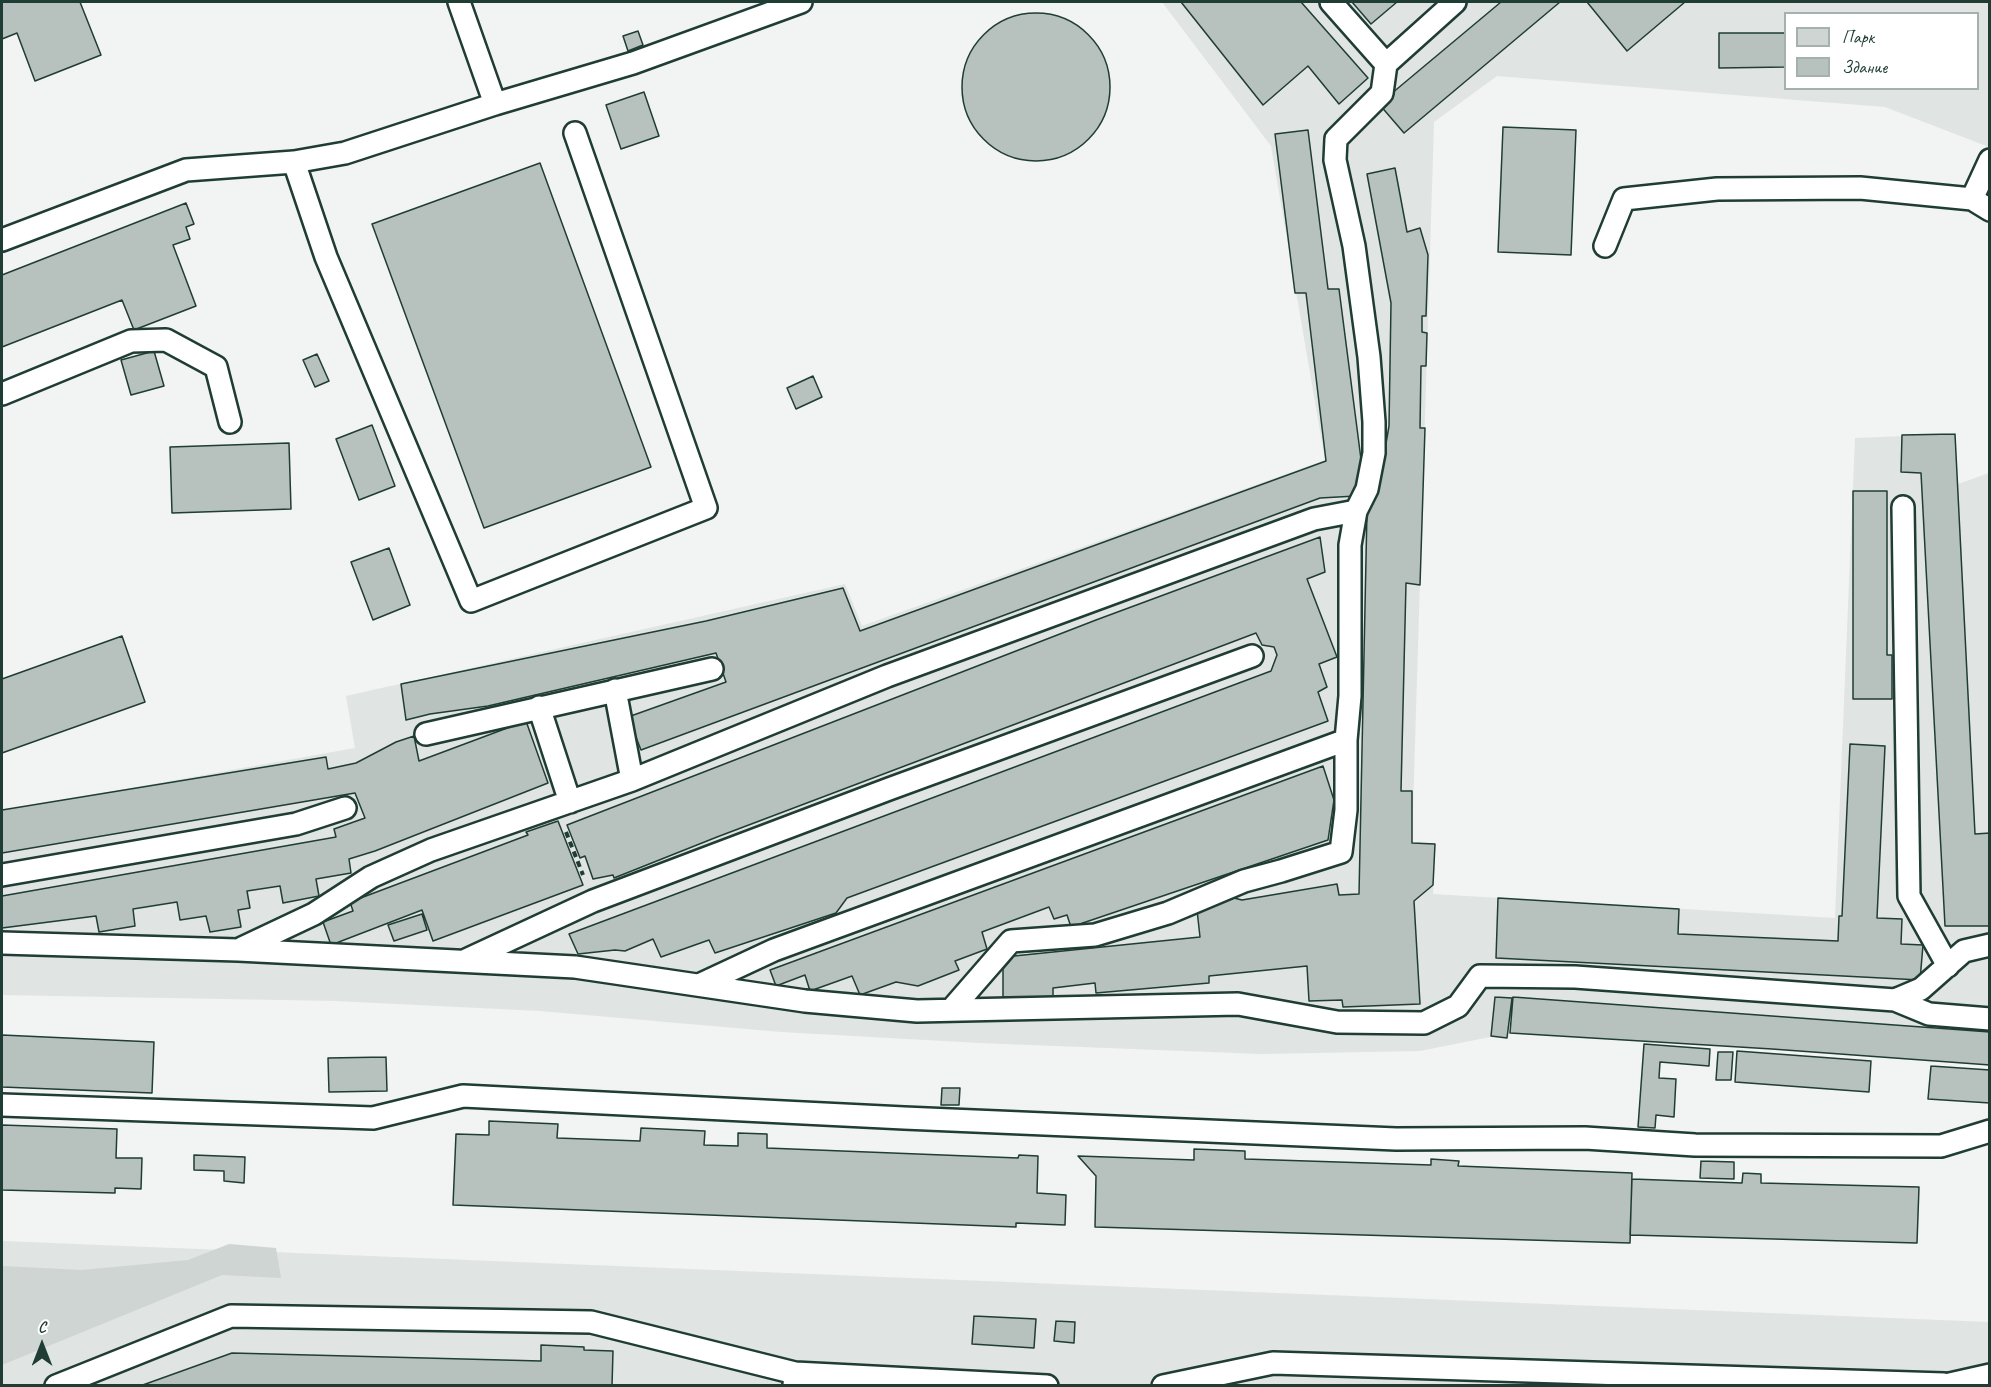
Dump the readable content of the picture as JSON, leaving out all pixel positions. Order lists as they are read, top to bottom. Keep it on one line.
{"legend":["Парк","Здание"],"north":"top"}
